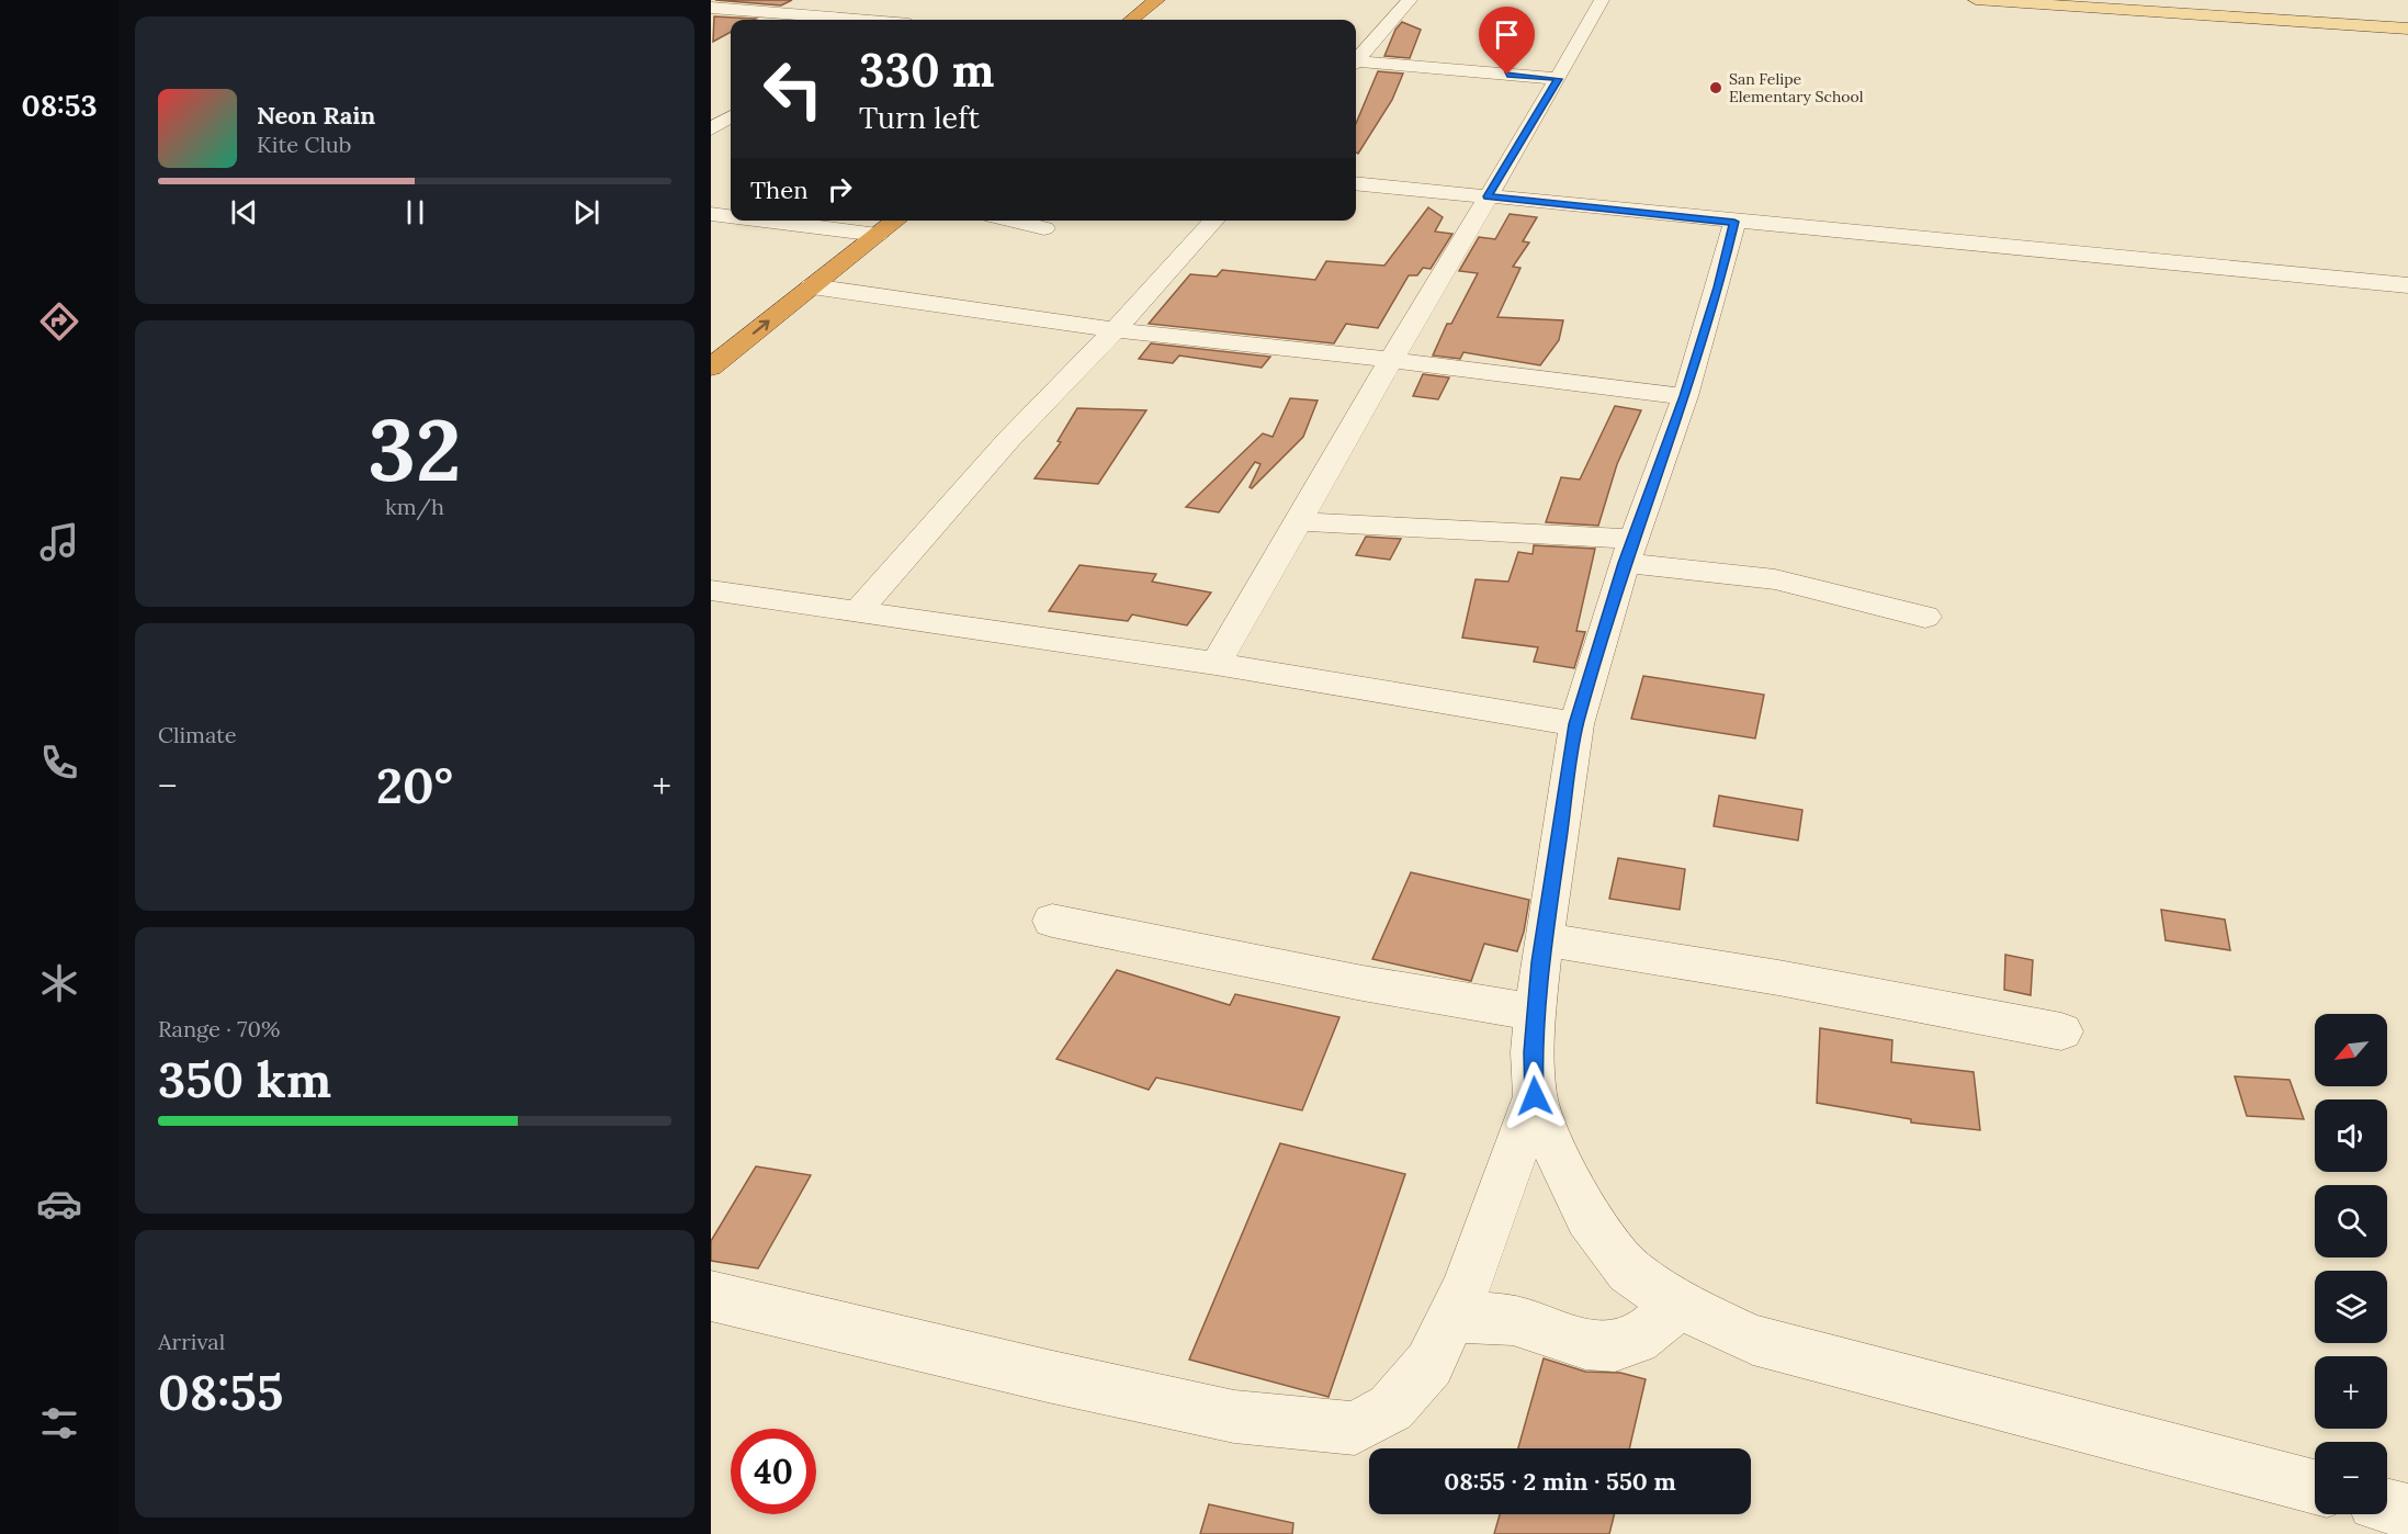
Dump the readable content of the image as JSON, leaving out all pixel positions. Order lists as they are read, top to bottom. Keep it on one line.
{"places":["San Felipe Elementary School"],"north":"bottom left","page":{"tabs":"08:53","turn":["330 m","Turn left"],"song":["Neon Rain","Kite Club"],"then":"Then","tile":[["32","km/h"],"Climate",["Range · 70%","350 km"],["Arrival","08:55"]],"heat":["−","20°","+"],"map_buttons":["+","−"],"limit":"40","trip":"08:55 · 2 min · 550 m"}}
